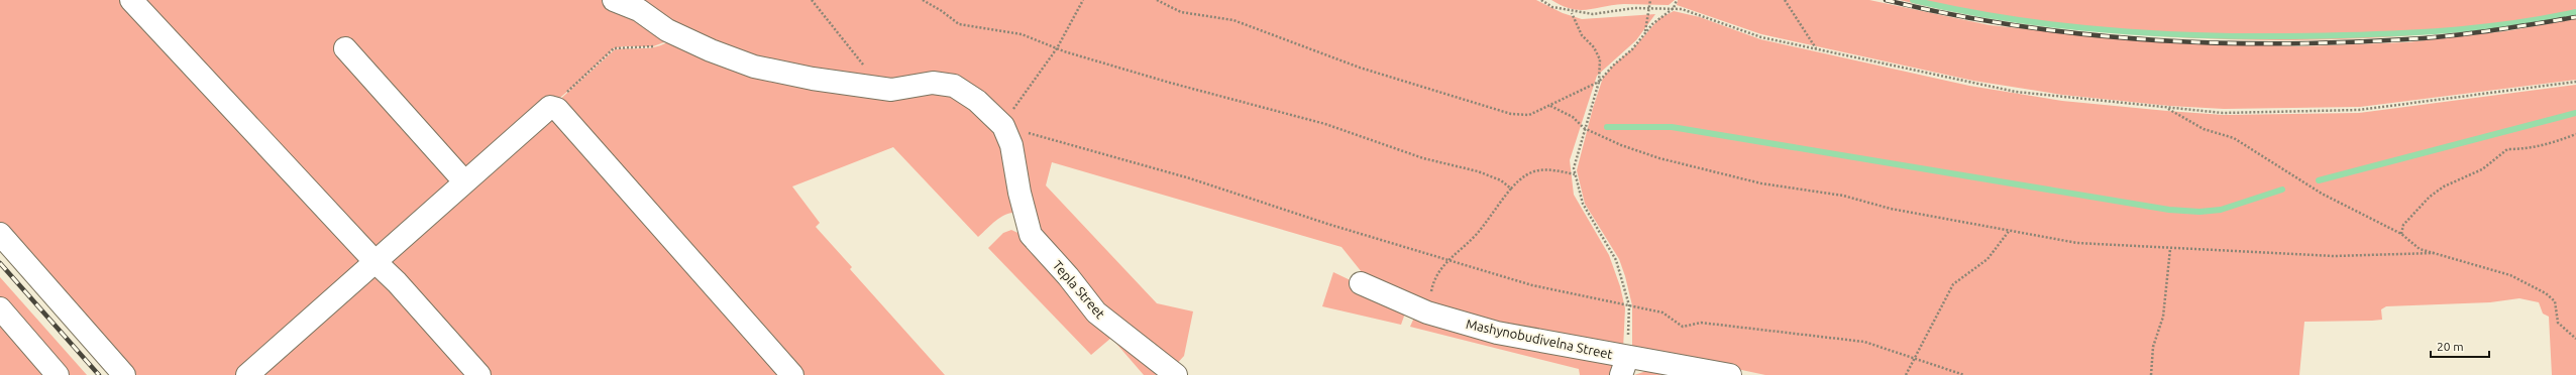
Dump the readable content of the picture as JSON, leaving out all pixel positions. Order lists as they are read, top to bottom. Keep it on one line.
{"streets":{"street":["Tepla Street","Mashynobudivelna Street"]},"scale_bar":"20 m"}
